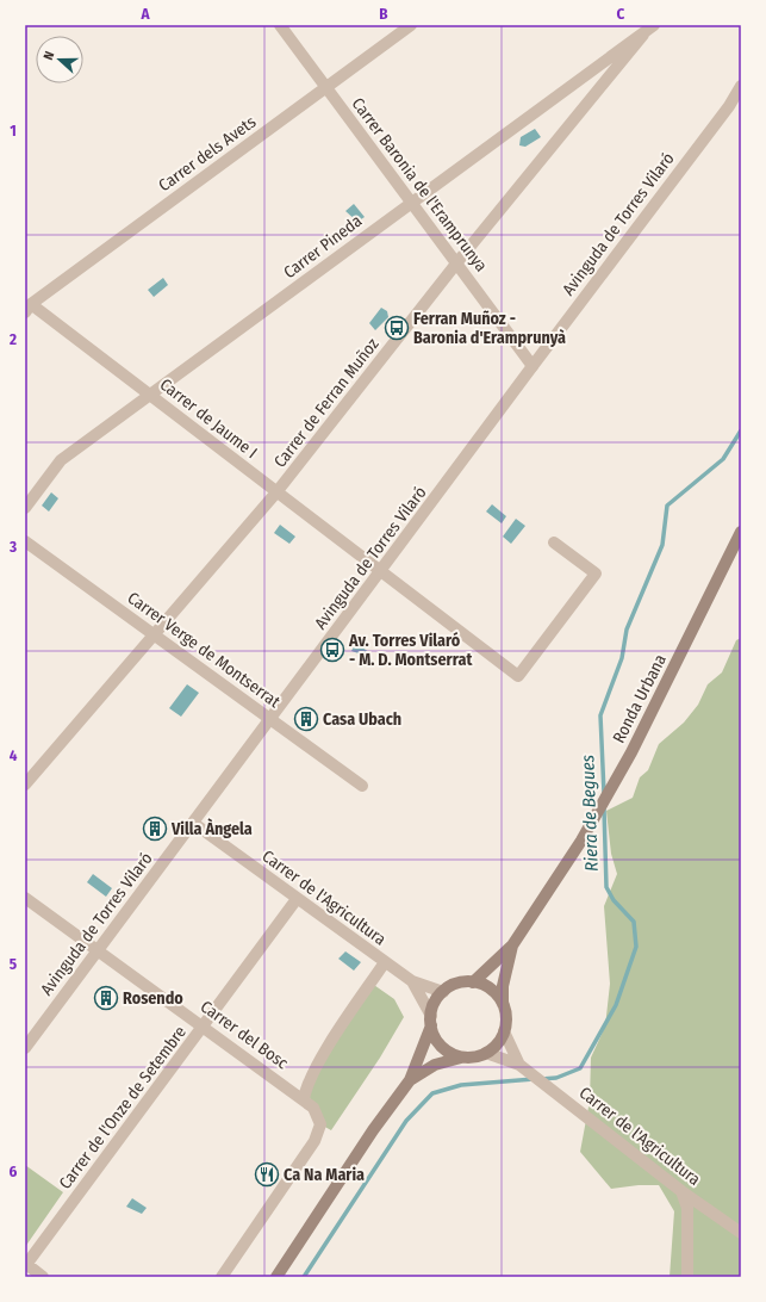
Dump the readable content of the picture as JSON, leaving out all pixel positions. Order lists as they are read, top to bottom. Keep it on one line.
{"streets":{"main road":["Ronda Urbana"],"street":["Carrer dels Avets","Carrer Baronia de l'Eramprunya","Avinguda de Torres Vilaró","Carrer Pineda","Carrer de Ferran Muñoz","Carrer de Jaume I","Carrer Verge de Montserrat","Carrer de l'Agricultura","Carrer del Bosc","Carrer de l'Onze de Setembre"]},"crossings":[["Carrer dels Avets","Carrer Baronia de l'Eramprunya"],["Carrer dels Avets","Carrer de Jaume I"],["Carrer Baronia de l'Eramprunya","Avinguda de Torres Vilaró"],["Carrer Baronia de l'Eramprunya","Carrer Pineda"],["Carrer Baronia de l'Eramprunya","Carrer de Ferran Muñoz"],["Avinguda de Torres Vilaró","Carrer de Jaume I"],["Avinguda de Torres Vilaró","Carrer Verge de Montserrat"],["Avinguda de Torres Vilaró","Carrer de l'Agricultura"],["Avinguda de Torres Vilaró","Carrer del Bosc"],["Carrer Pineda","Carrer de Ferran Muñoz"],["Carrer Pineda","Carrer de Jaume I"],["Carrer de Ferran Muñoz","Carrer de Jaume I"],["Carrer de Ferran Muñoz","Carrer Verge de Montserrat"],["Ronda Urbana","Carrer de l'Agricultura"],["Carrer de l'Agricultura","Carrer de l'Onze de Setembre"],["Carrer del Bosc","Carrer de l'Onze de Setembre"]],"water":["Riera de Begues"],"places":{"bus stop":["Ferran Muñoz - Baronia d'Eramprunyà","Av. Torres Vilaró - M. D. Montserrat"],"building":["Casa Ubach","Villa Àngela","Rosendo"],"restaurant":["Ca Na Maria"]},"north":"left","grid":{"columns":["A","B","C"],"rows":["1","2","3","4","5","6"]}}
